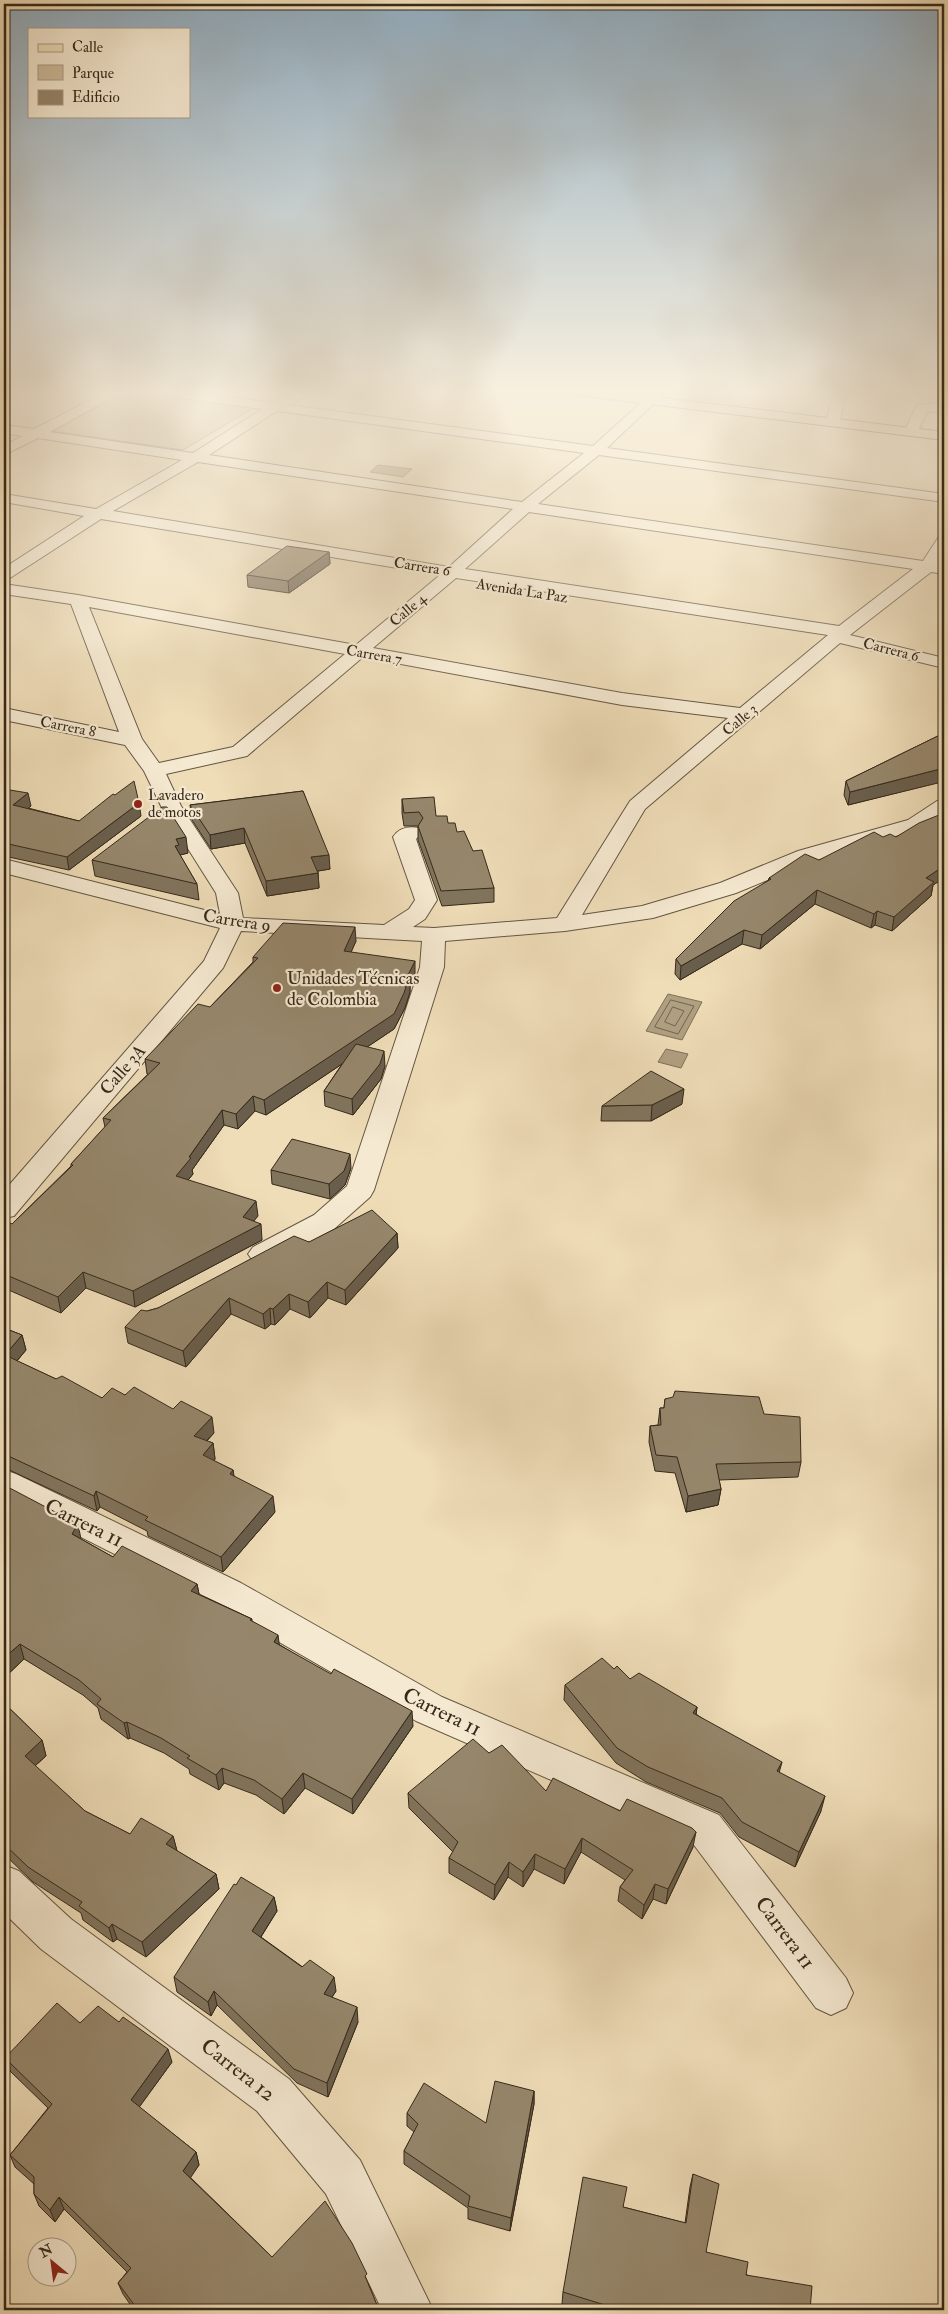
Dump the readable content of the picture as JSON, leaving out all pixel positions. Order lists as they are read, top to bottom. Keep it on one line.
{"streets":{"street":["Carrera 6","Avenida La Paz","Calle 4","Carrera 7","Calle 3","Carrera 8","Carrera 9","Calle 3A","Carrera 11","Carrera 12"]},"crossings":[["Carrera 6","Avenida La Paz"],["Carrera 6","Calle 3"],["Avenida La Paz","Calle 4"],["Avenida La Paz","Calle 3"],["Calle 4","Carrera 7"],["Carrera 7","Calle 3"],["Calle 3","Carrera 9"],["Carrera 9","Calle 3A"]],"places":["Lavadero de motos","Unidades Técnicas de Colombia"],"legend":["Calle","Parque","Edificio"],"north":"top left"}
